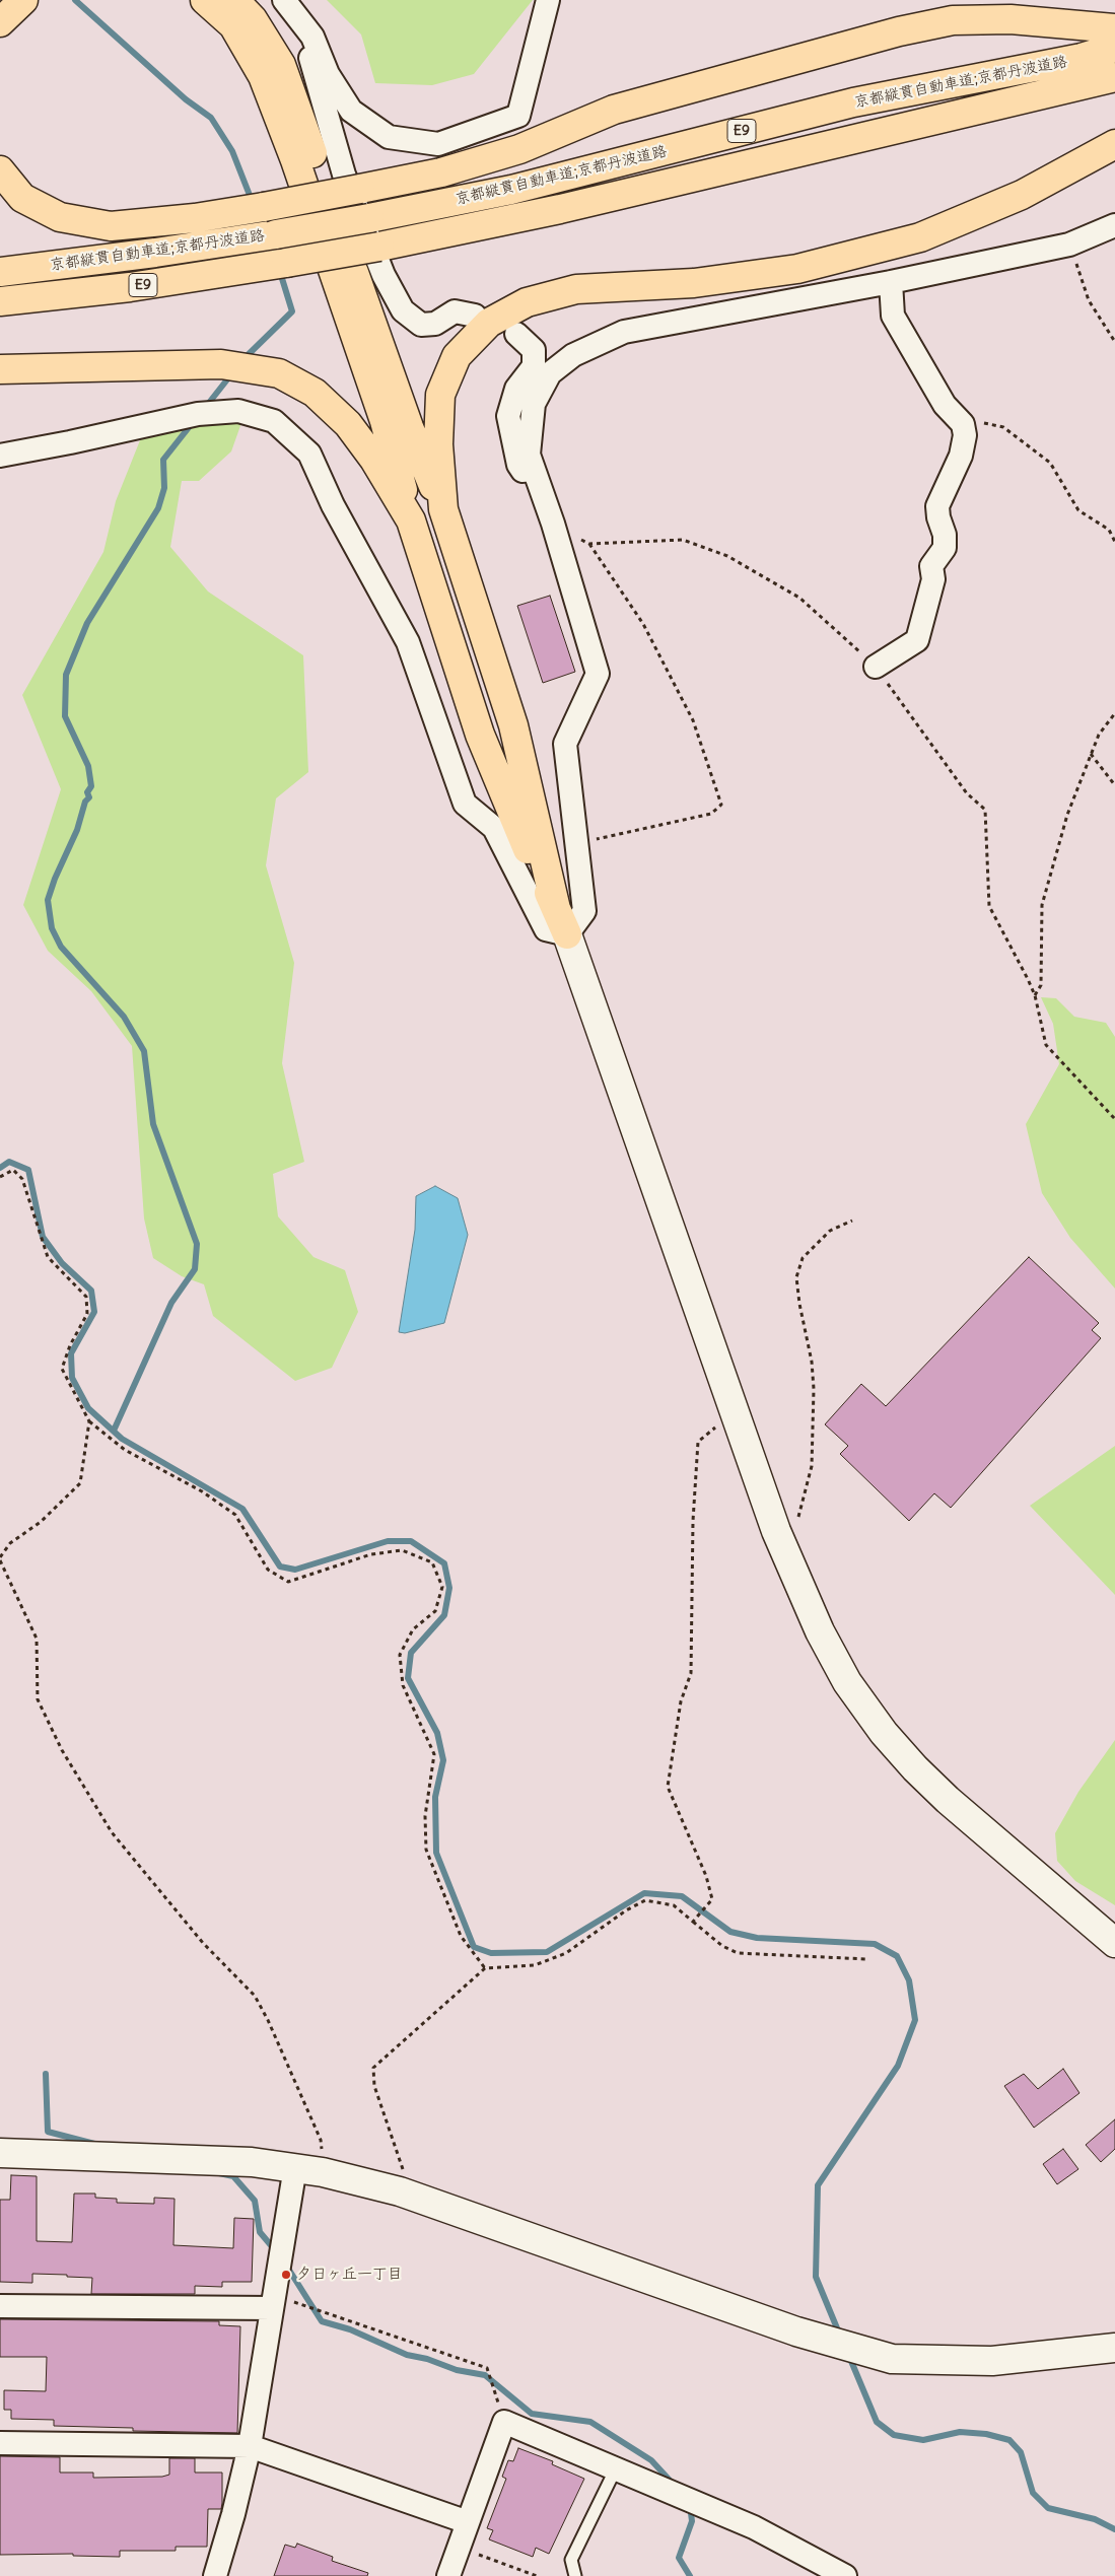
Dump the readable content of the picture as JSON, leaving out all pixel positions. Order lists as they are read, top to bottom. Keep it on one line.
{"streets":{"highway":["京都縦貫自動車道;京都丹波道路","E9"]},"places":["夕日ヶ丘一丁目"]}
